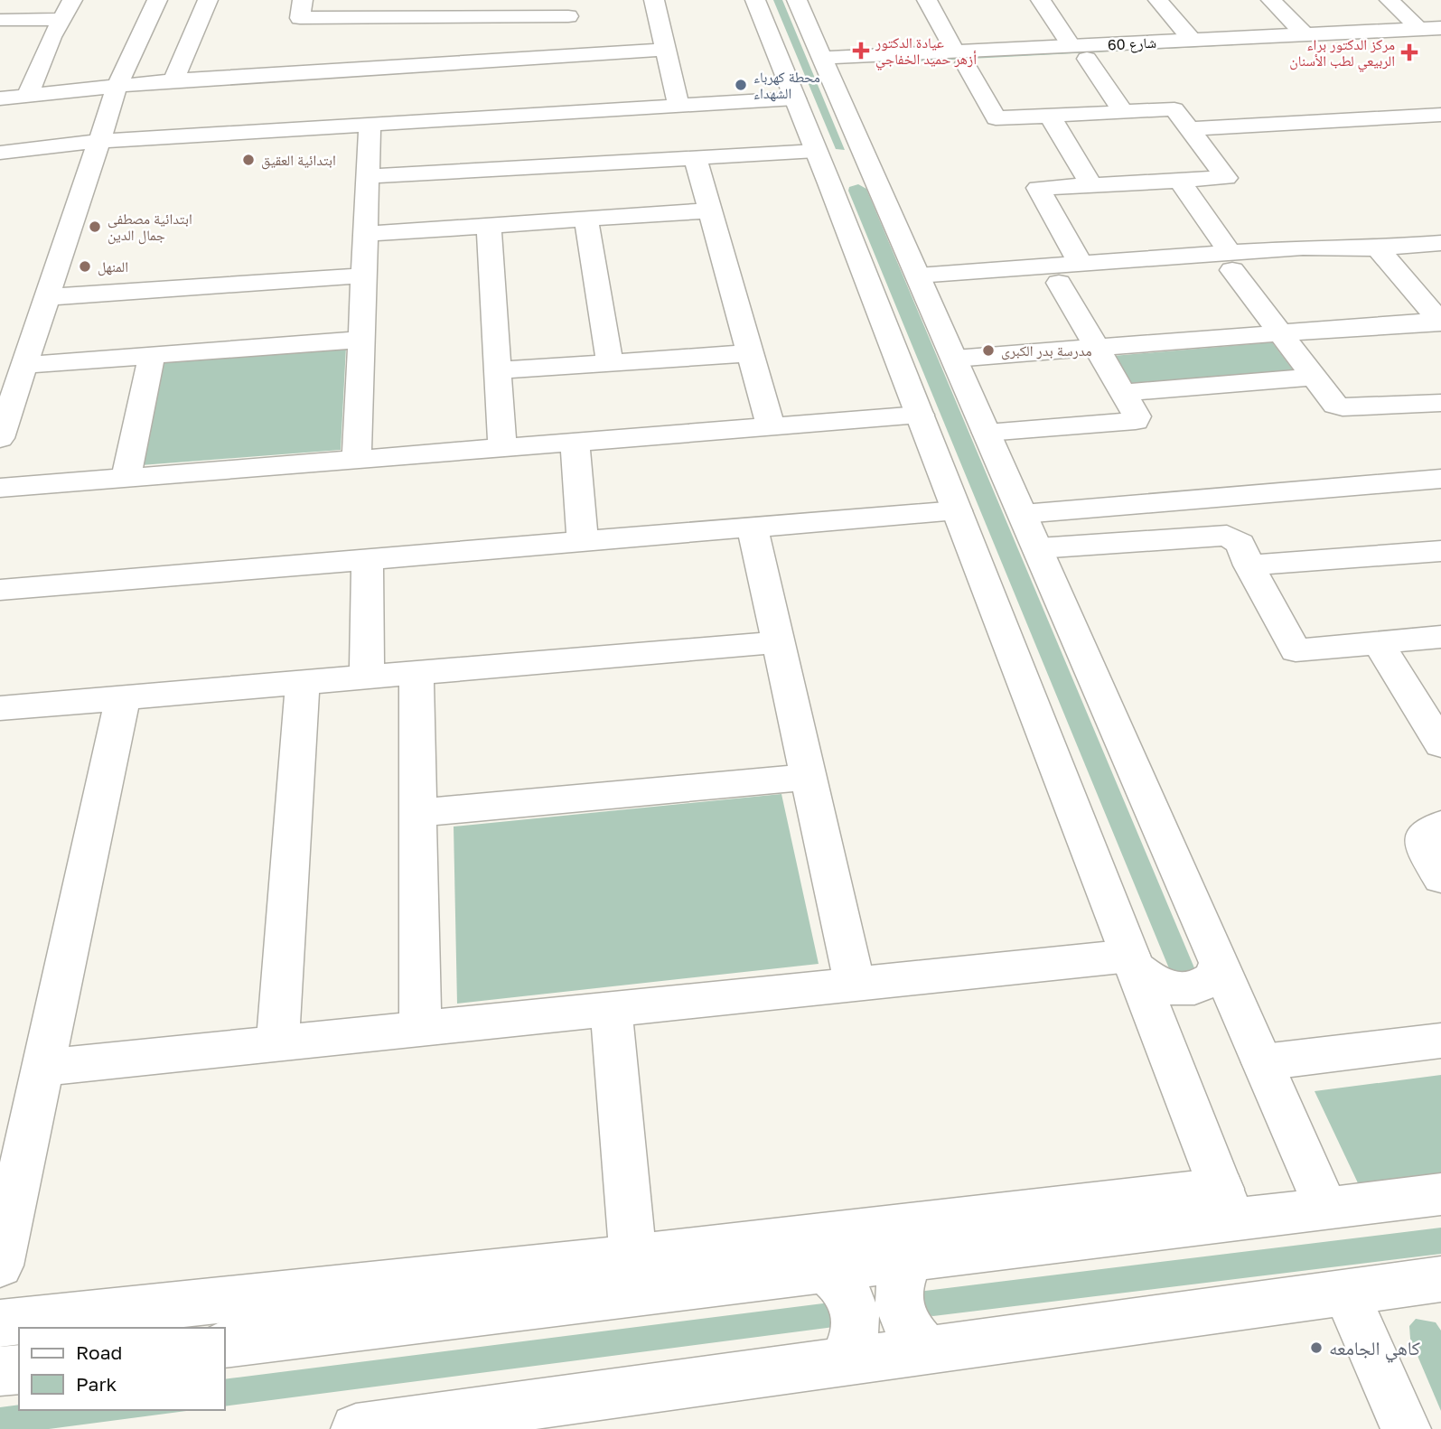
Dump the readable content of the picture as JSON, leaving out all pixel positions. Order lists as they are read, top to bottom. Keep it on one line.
{"streets":{"street":["شارع 60"]},"places":{"health":["عيادة الدكتور أزهر حميد الخفاجي","مركز الدكتور براء الربيعي لطب الأسنان"],"other":["محطة كهرباء الشهداء","ابتدائية العقيق","ابتدائية مصطفى جمال الدين","المنهل","مدرسة بدر الكبرى","كاهي الجامعه"]},"legend":["Road","Park"]}
